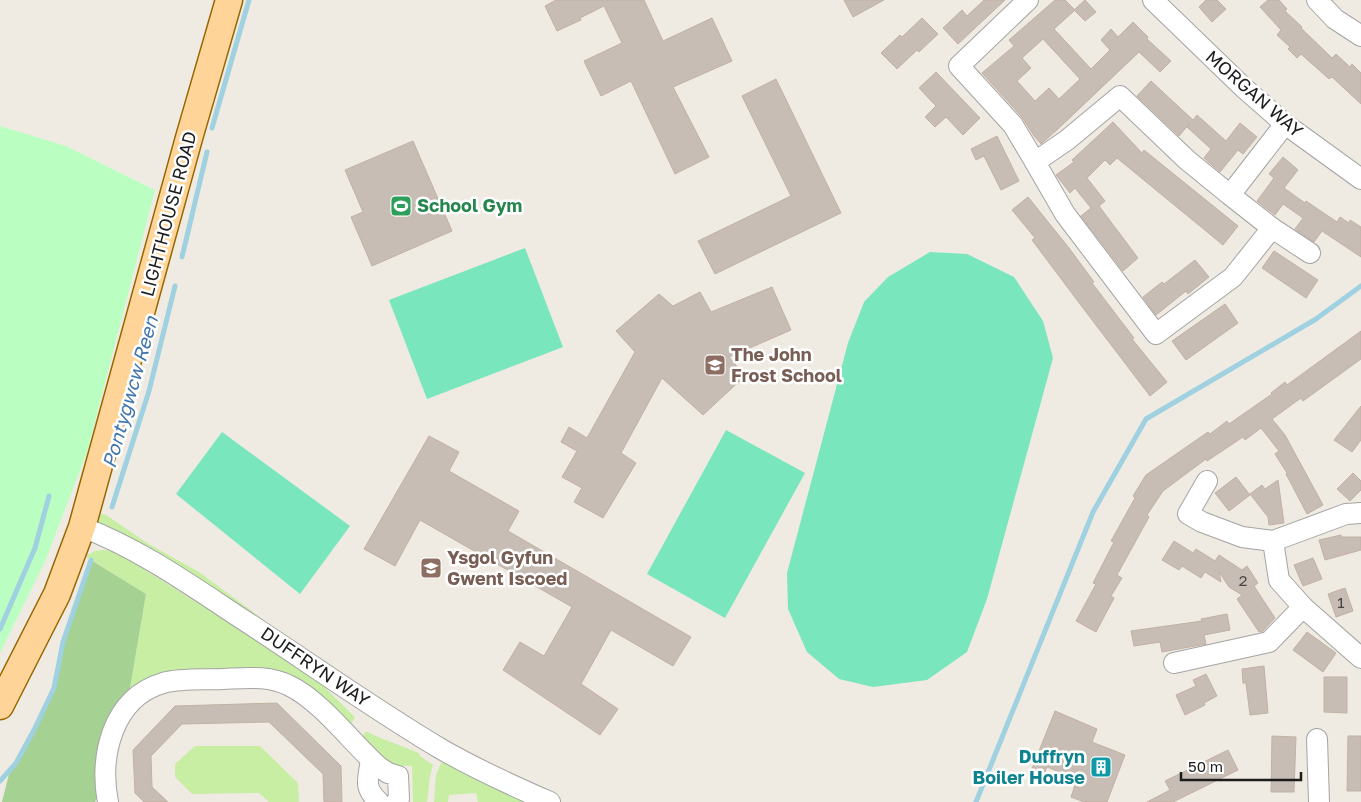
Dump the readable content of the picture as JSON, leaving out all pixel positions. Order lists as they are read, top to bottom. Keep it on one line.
{"streets":{"main road":["LIGHTHOUSE ROAD"],"street":["MORGAN WAY","DUFFRYN WAY"]},"crossings":[["LIGHTHOUSE ROAD","DUFFRYN WAY"]],"water":["Pontygwcw Reen"],"places":{"sports":["School Gym"],"school or university":["The John Frost School","Ysgol Gyfun Gwent Iscoed"],"building":["Duffryn Boiler House"]},"house_numbers":["2","1"],"scale_bar":"50 m"}
